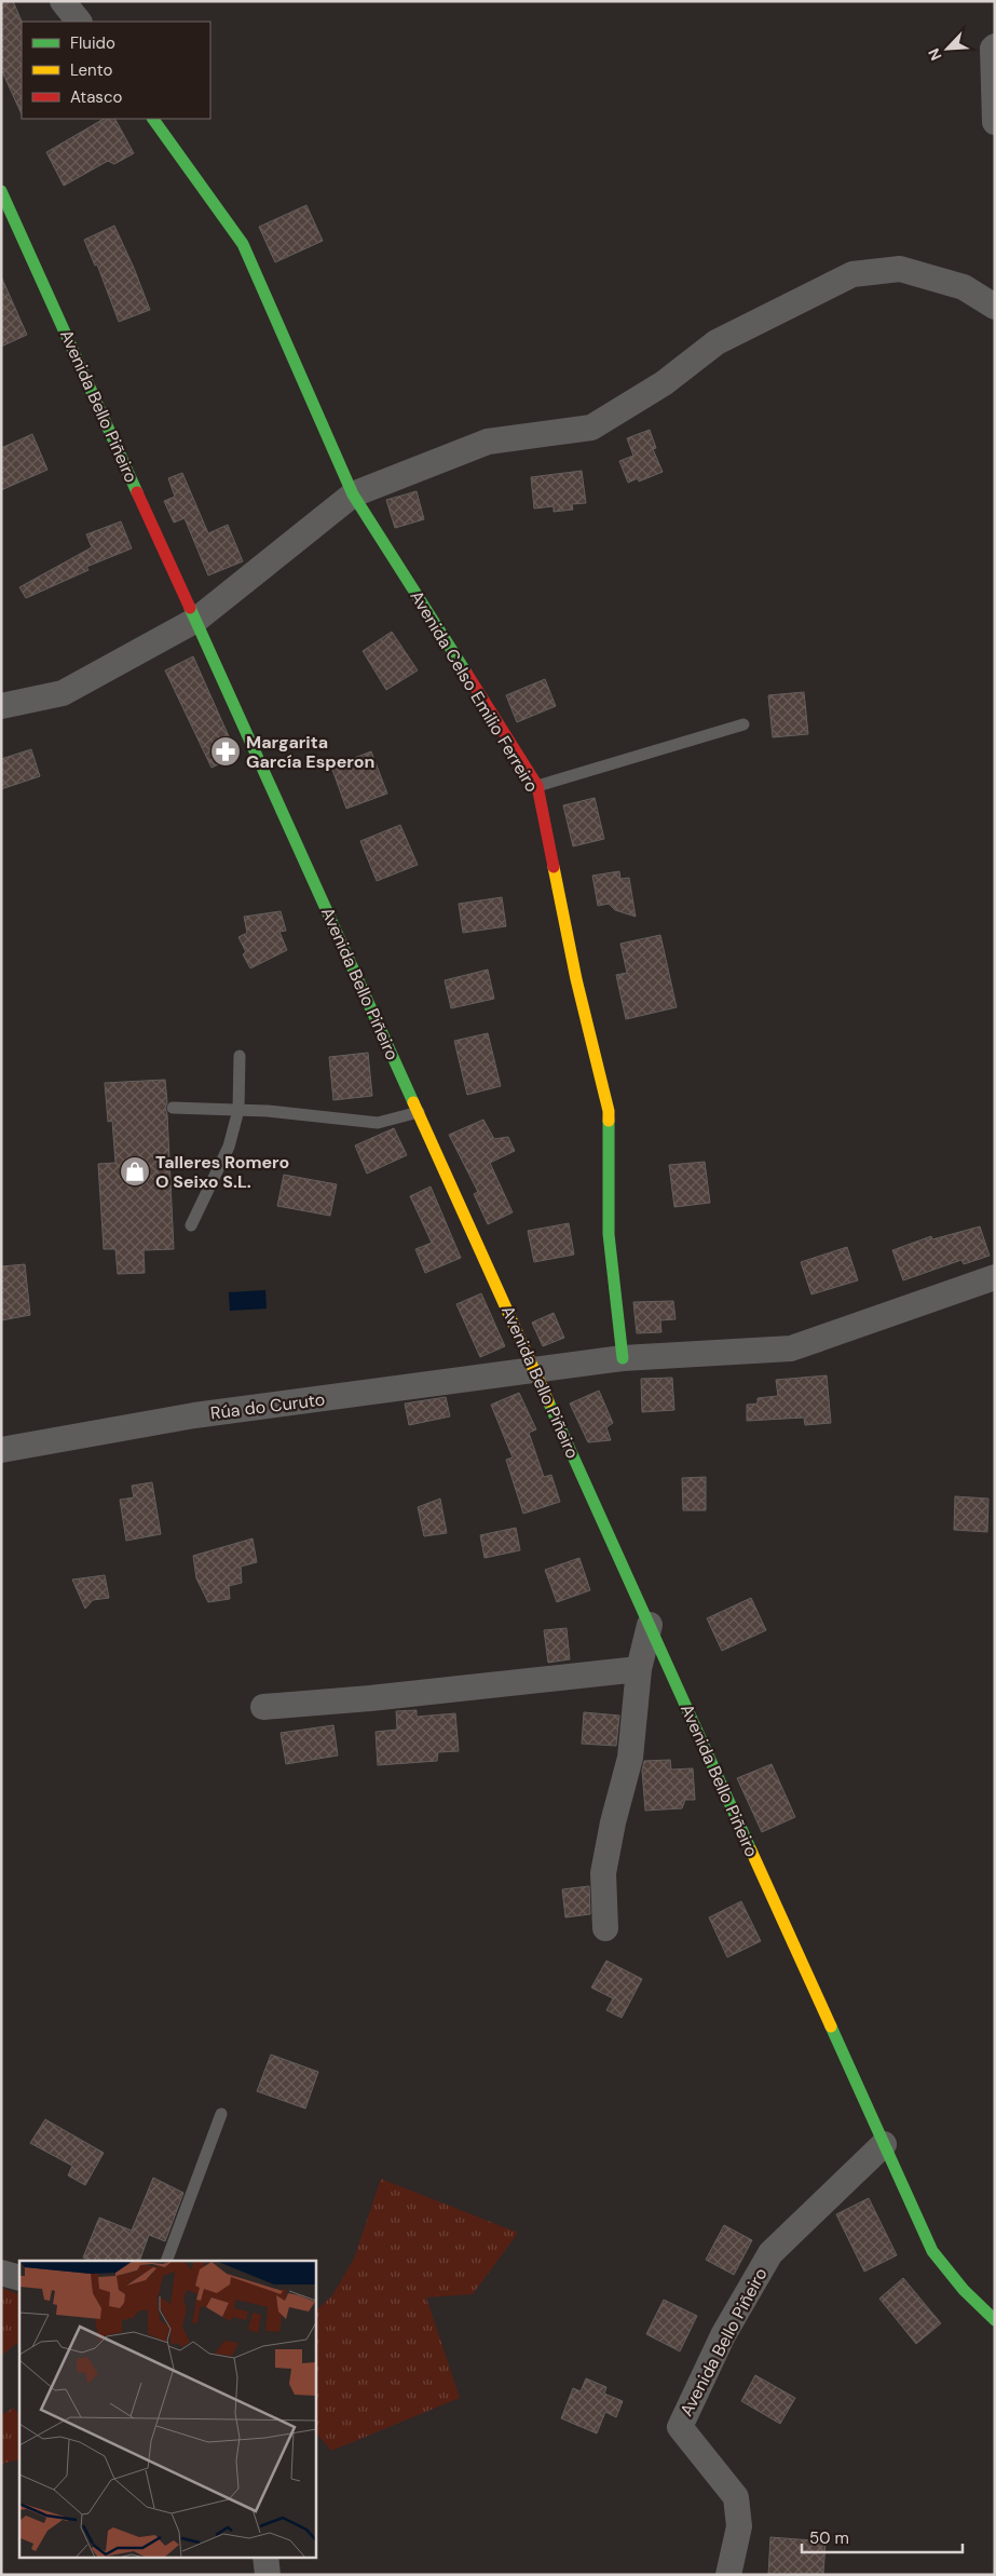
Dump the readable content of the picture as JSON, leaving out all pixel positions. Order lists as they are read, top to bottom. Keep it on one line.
{"streets":{"street":["Avenida Bello Piñeiro","Avenida Celso Emilio Ferreiro","Rúa do Curuto"]},"crossings":[["Avenida Bello Piñeiro","Rúa do Curuto"]],"places":{"pharmacy":["Margarita García Esperon"],"shop":["Talleres Romero O Seixo S.L."]},"legend":["Fluido","Lento","Atasco"],"scale_bar":"50 m","north":"bottom left"}
